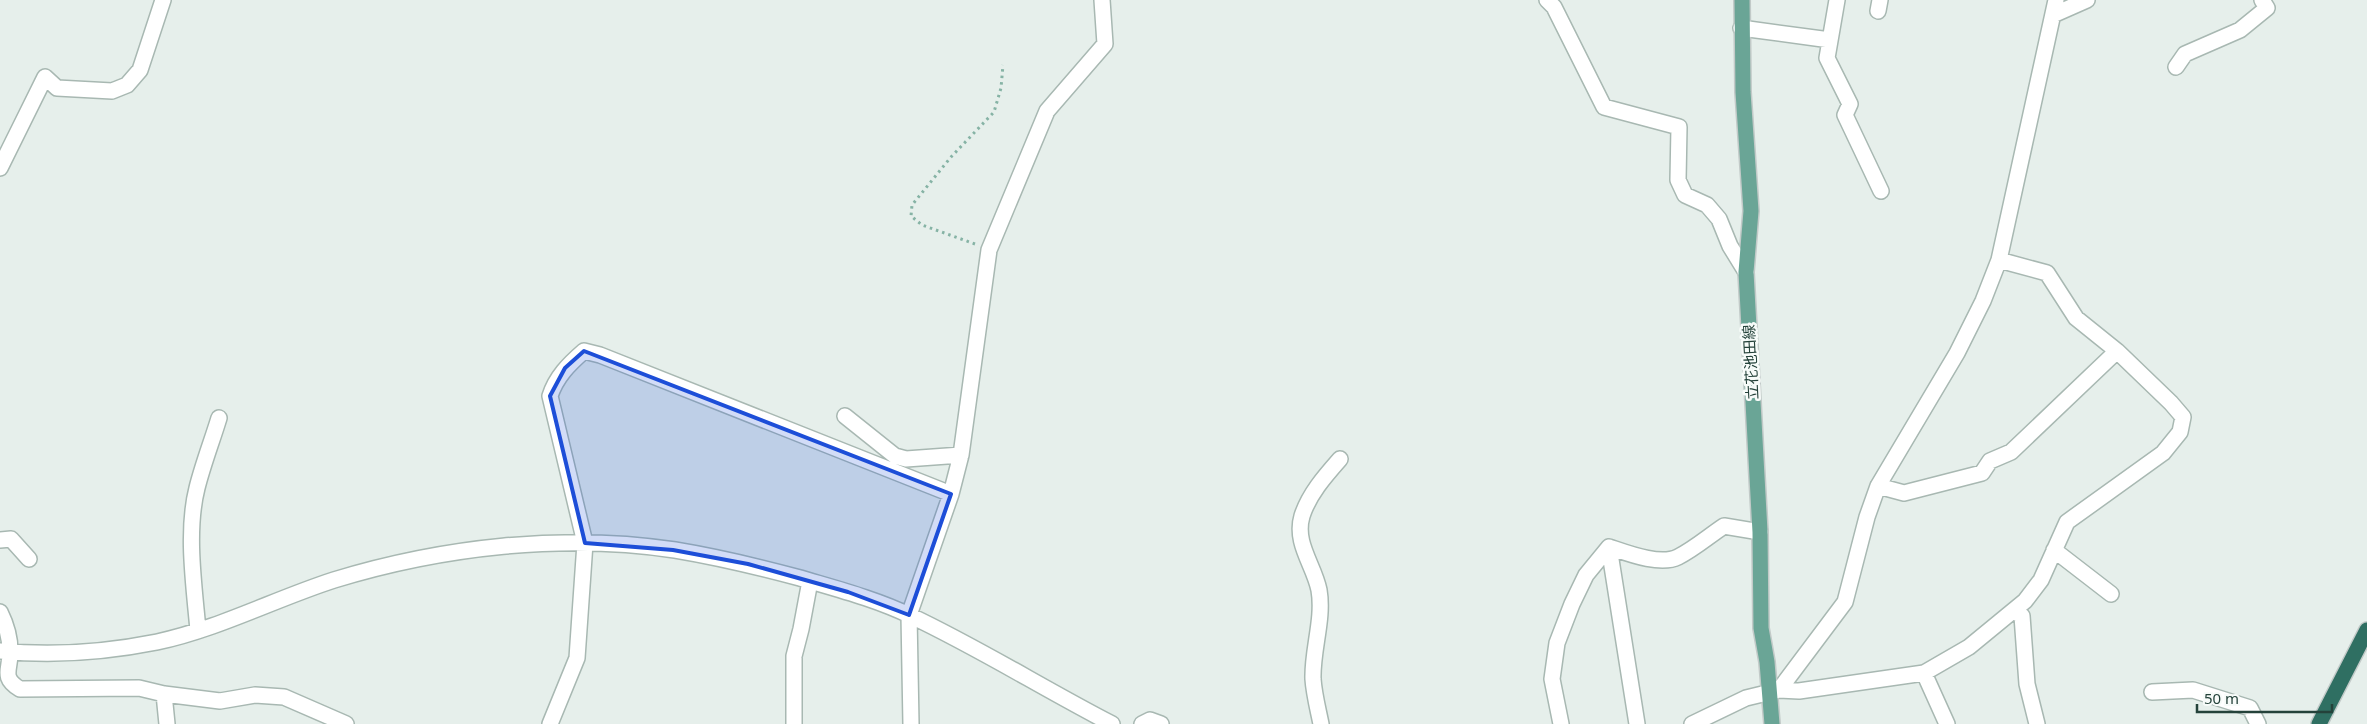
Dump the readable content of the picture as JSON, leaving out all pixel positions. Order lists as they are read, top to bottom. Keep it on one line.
{"streets":{"main road":["立花池田線"]},"scale_bar":"50 m"}
